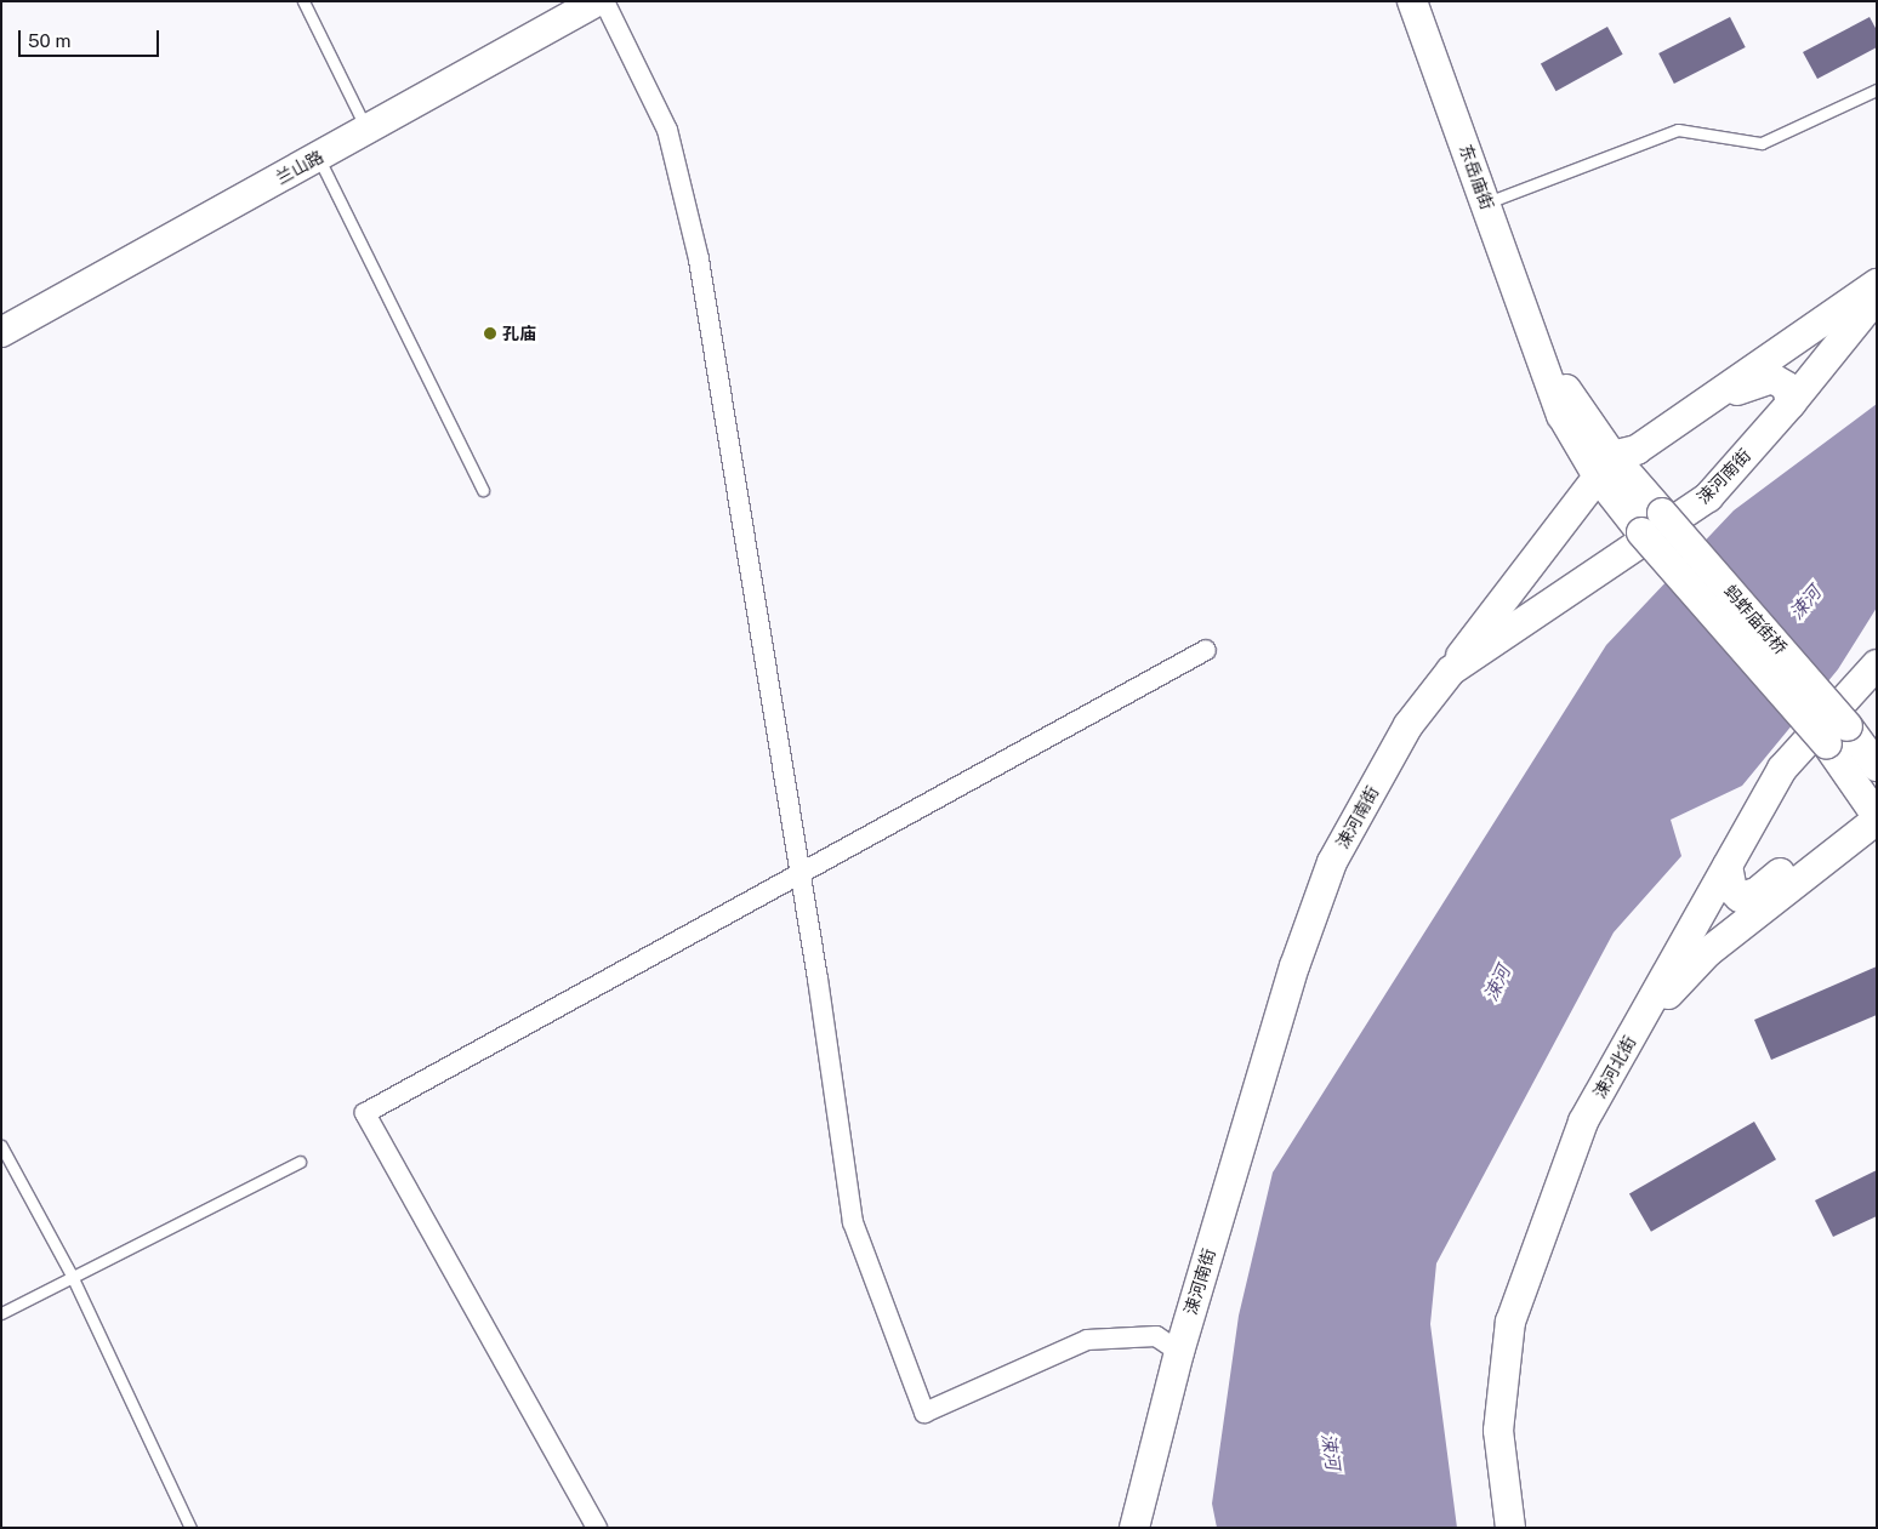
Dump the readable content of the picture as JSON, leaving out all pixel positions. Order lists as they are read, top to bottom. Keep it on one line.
{"streets":{"main road":["兰山路","东岳庙街","涑河南街","蚂蚱庙街桥","涑河北街"]},"crossings":[["东岳庙街","蚂蚱庙街桥"]],"water":["涑河"],"places":["孔庙"],"scale_bar":"50 m"}
